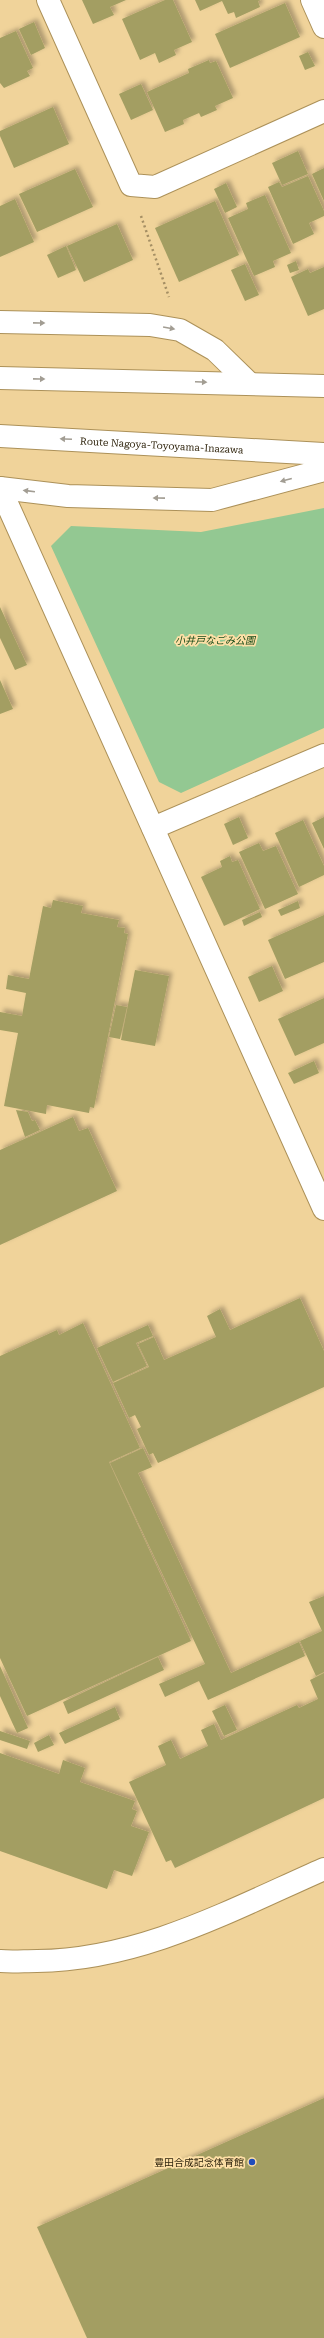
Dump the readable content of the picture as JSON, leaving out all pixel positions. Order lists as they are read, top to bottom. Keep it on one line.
{"streets":{"street":["Route Nagoya-Toyoyama-Inazawa"]},"parks":["小井戸なごみ公園"],"places":["豊田合成記念体育館"]}
